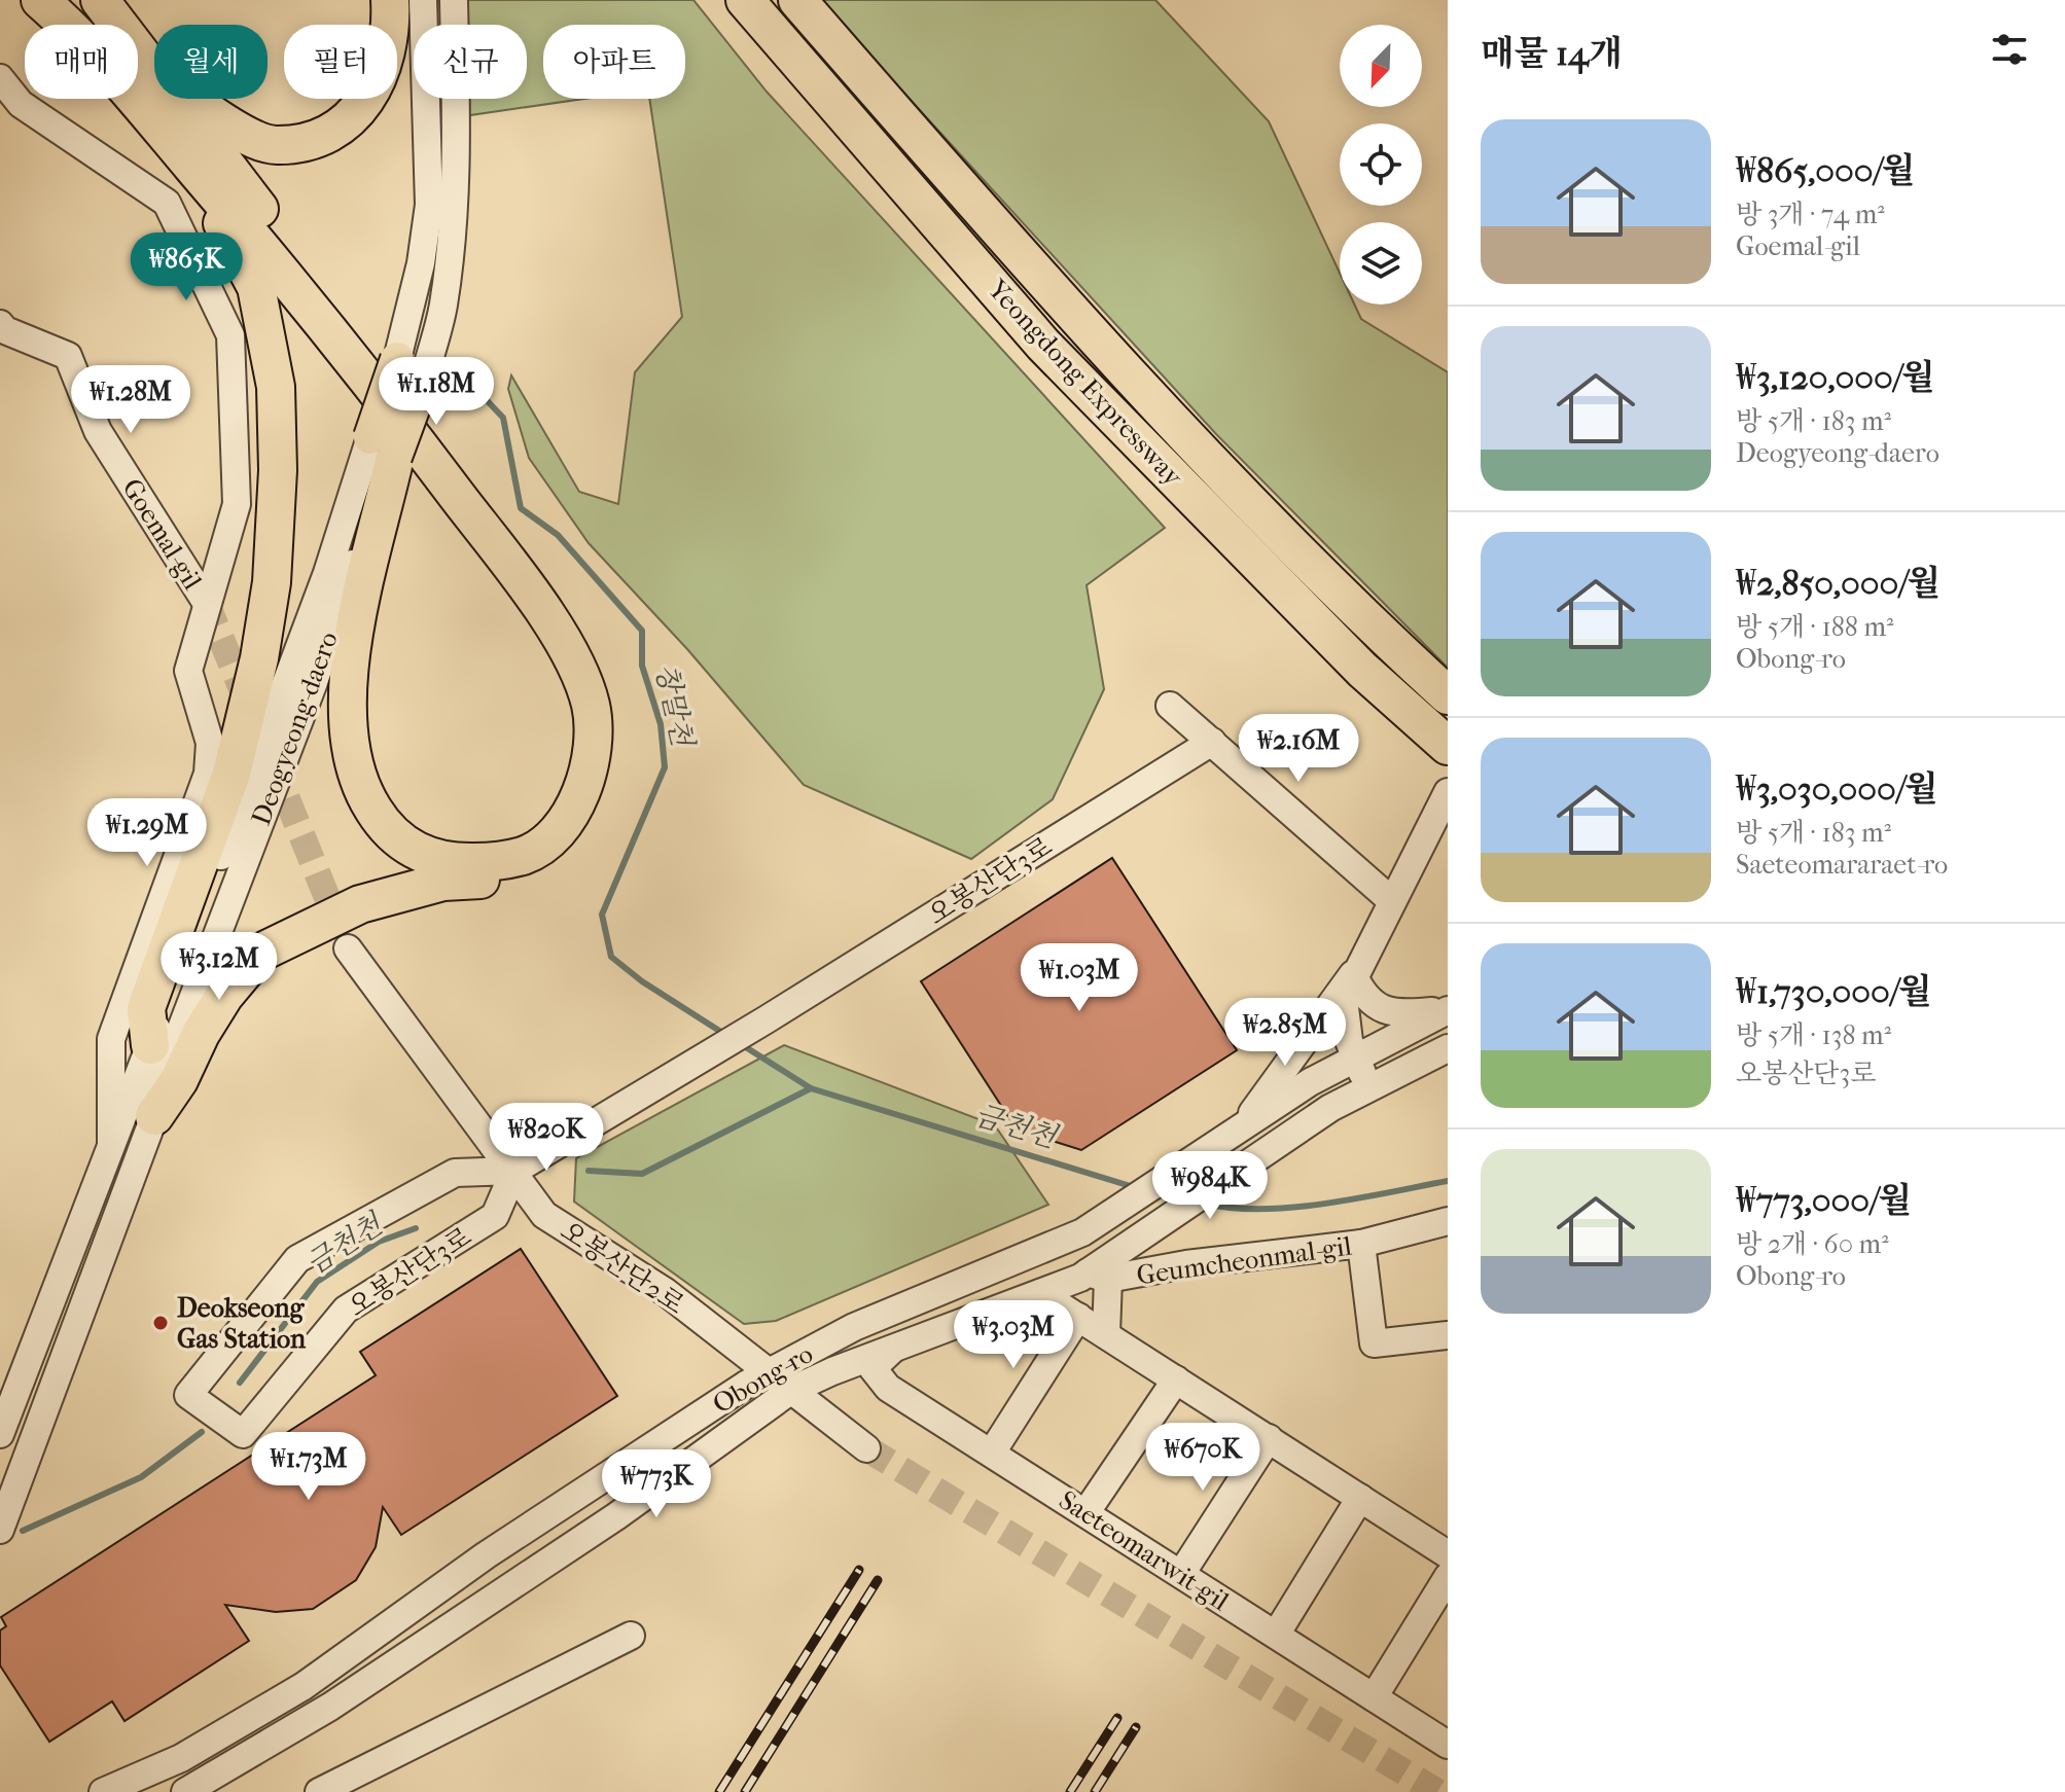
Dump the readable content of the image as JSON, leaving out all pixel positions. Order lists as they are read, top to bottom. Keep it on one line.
{"streets":{"highway":["Yeongdong Expressway"],"main road":["Deogyeong-daero"],"street":["Goemal-gil","오봉산단3로","Geumcheonmal-gil","오봉산단2로","Obong-ro","Saeteomarwit-gil"]},"crossings":[["오봉산단3로","오봉산단2로"],["Geumcheonmal-gil","Obong-ro"],["오봉산단2로","Obong-ro"],["Obong-ro","Saeteomarwit-gil"]],"water":["창말천","금천천"],"places":["Deokseong Gas Station"],"north":"bottom left","page":{"heading":"매물 14개","chip":["매매","월세","필터","신규","아파트"],"list":[{"name":"₩865,000/월","note":"방 3개 · 74 m² · Goemal-gil"},{"name":"₩3,120,000/월","note":"방 5개 · 183 m² · Deogyeong-daero"},{"name":"₩2,850,000/월","note":"방 5개 · 188 m² · Obong-ro"},{"name":"₩3,030,000/월","note":"방 5개 · 183 m² · Saeteomararaet-ro"},{"name":"₩1,730,000/월","note":"방 5개 · 138 m² · 오봉산단3로"},{"name":"₩773,000/월","note":"방 2개 · 60 m² · Obong-ro"}],"price":["₩865K","₩1.18M","₩1.28M","₩2.16M","₩1.29M","₩3.12M","₩1.03M","₩2.85M","₩820K","₩984K","₩3.03M","₩670K","₩1.73M","₩773K"]}}
